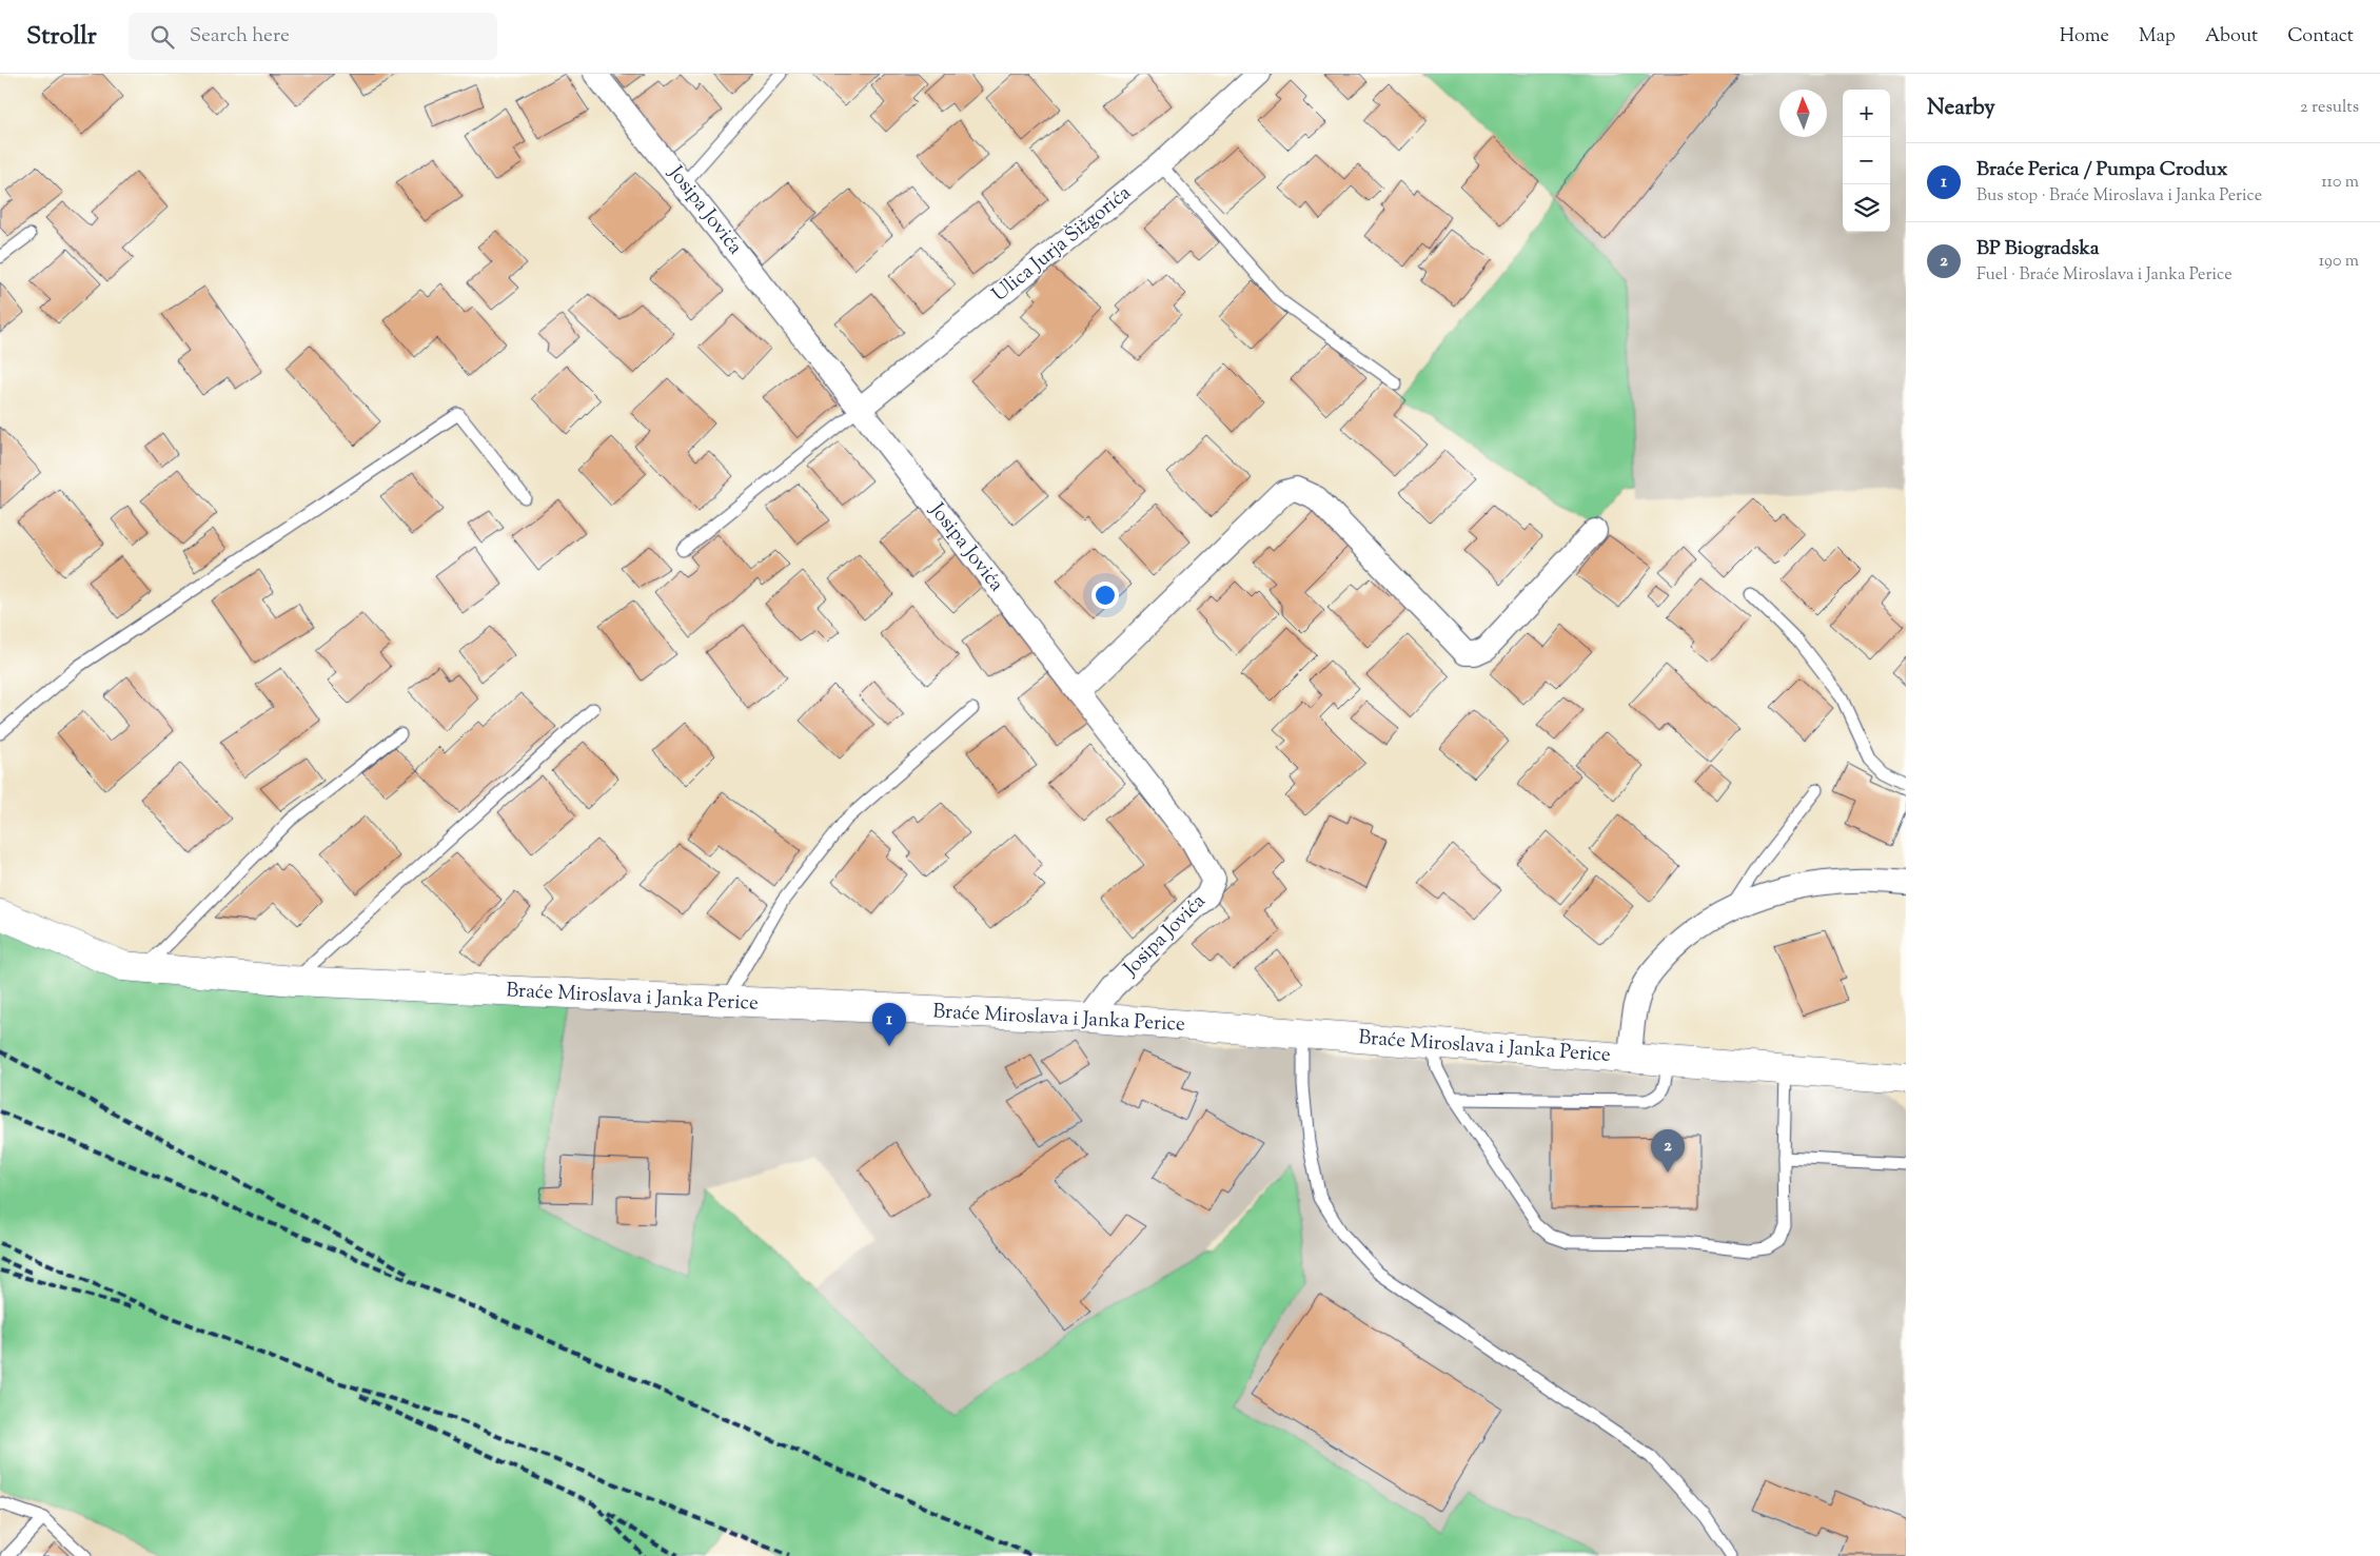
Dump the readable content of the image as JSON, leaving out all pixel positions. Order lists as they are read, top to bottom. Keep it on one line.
{"streets":{"main road":["Braće Miroslava i Janka Perice"],"street":["Josipa Jovića","Ulica Jurja Šižgorića"]},"crossings":[["Josipa Jovića","Ulica Jurja Šižgorića"],["Josipa Jovića","Braće Miroslava i Janka Perice"]],"north":"top","page":{"header":"Strollr","search":"Search here","nav":["Home","Map","About","Contact"],"heading":["Nearby","2 results"],"map_buttons":["+","−"],"list":[{"mark":"1","name":"Braće Perica / Pumpa Crodux","note":"Bus stop · Braće Miroslava i Janka Perice","value":"110 m"},{"mark":"2","name":"BP Biogradska","note":"Fuel · Braće Miroslava i Janka Perice","value":"190 m"}],"pins":["1","2"]}}
